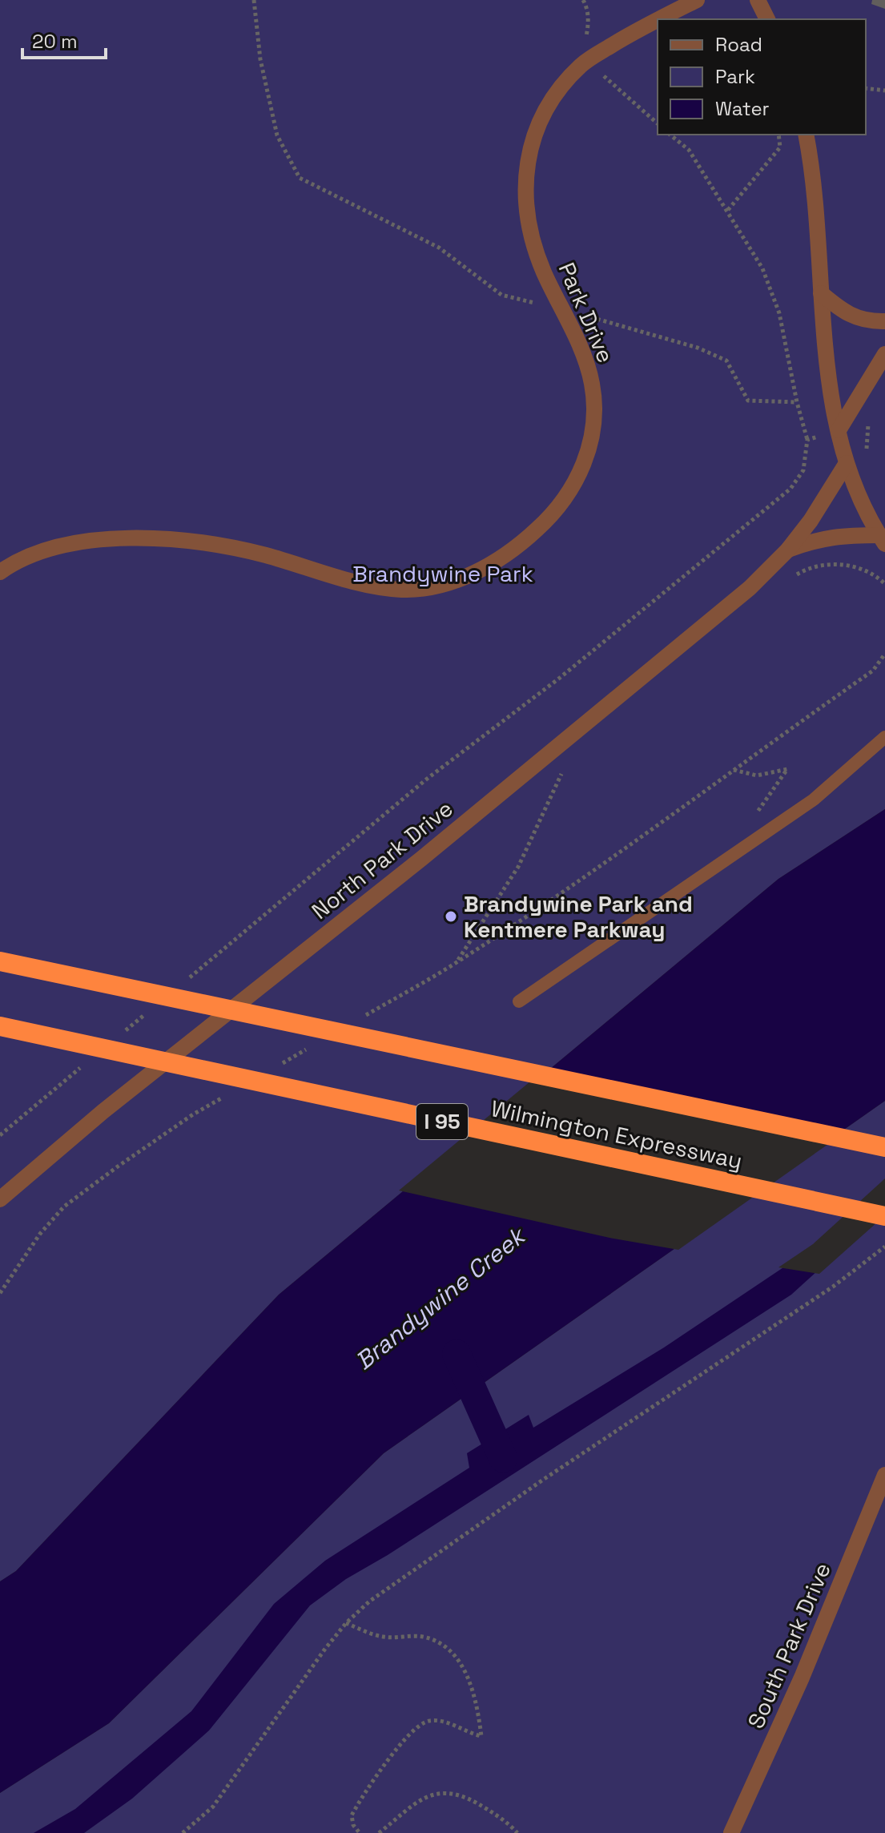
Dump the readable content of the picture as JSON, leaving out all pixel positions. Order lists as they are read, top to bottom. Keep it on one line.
{"streets":{"highway":["I 95","Wilmington Expressway"],"street":["Park Drive","North Park Drive","South Park Drive"]},"water":["Brandywine Creek"],"parks":["Brandywine Park"],"places":["Brandywine Park and Kentmere Parkway"],"legend":["Road","Park","Water"],"scale_bar":"20 m"}
